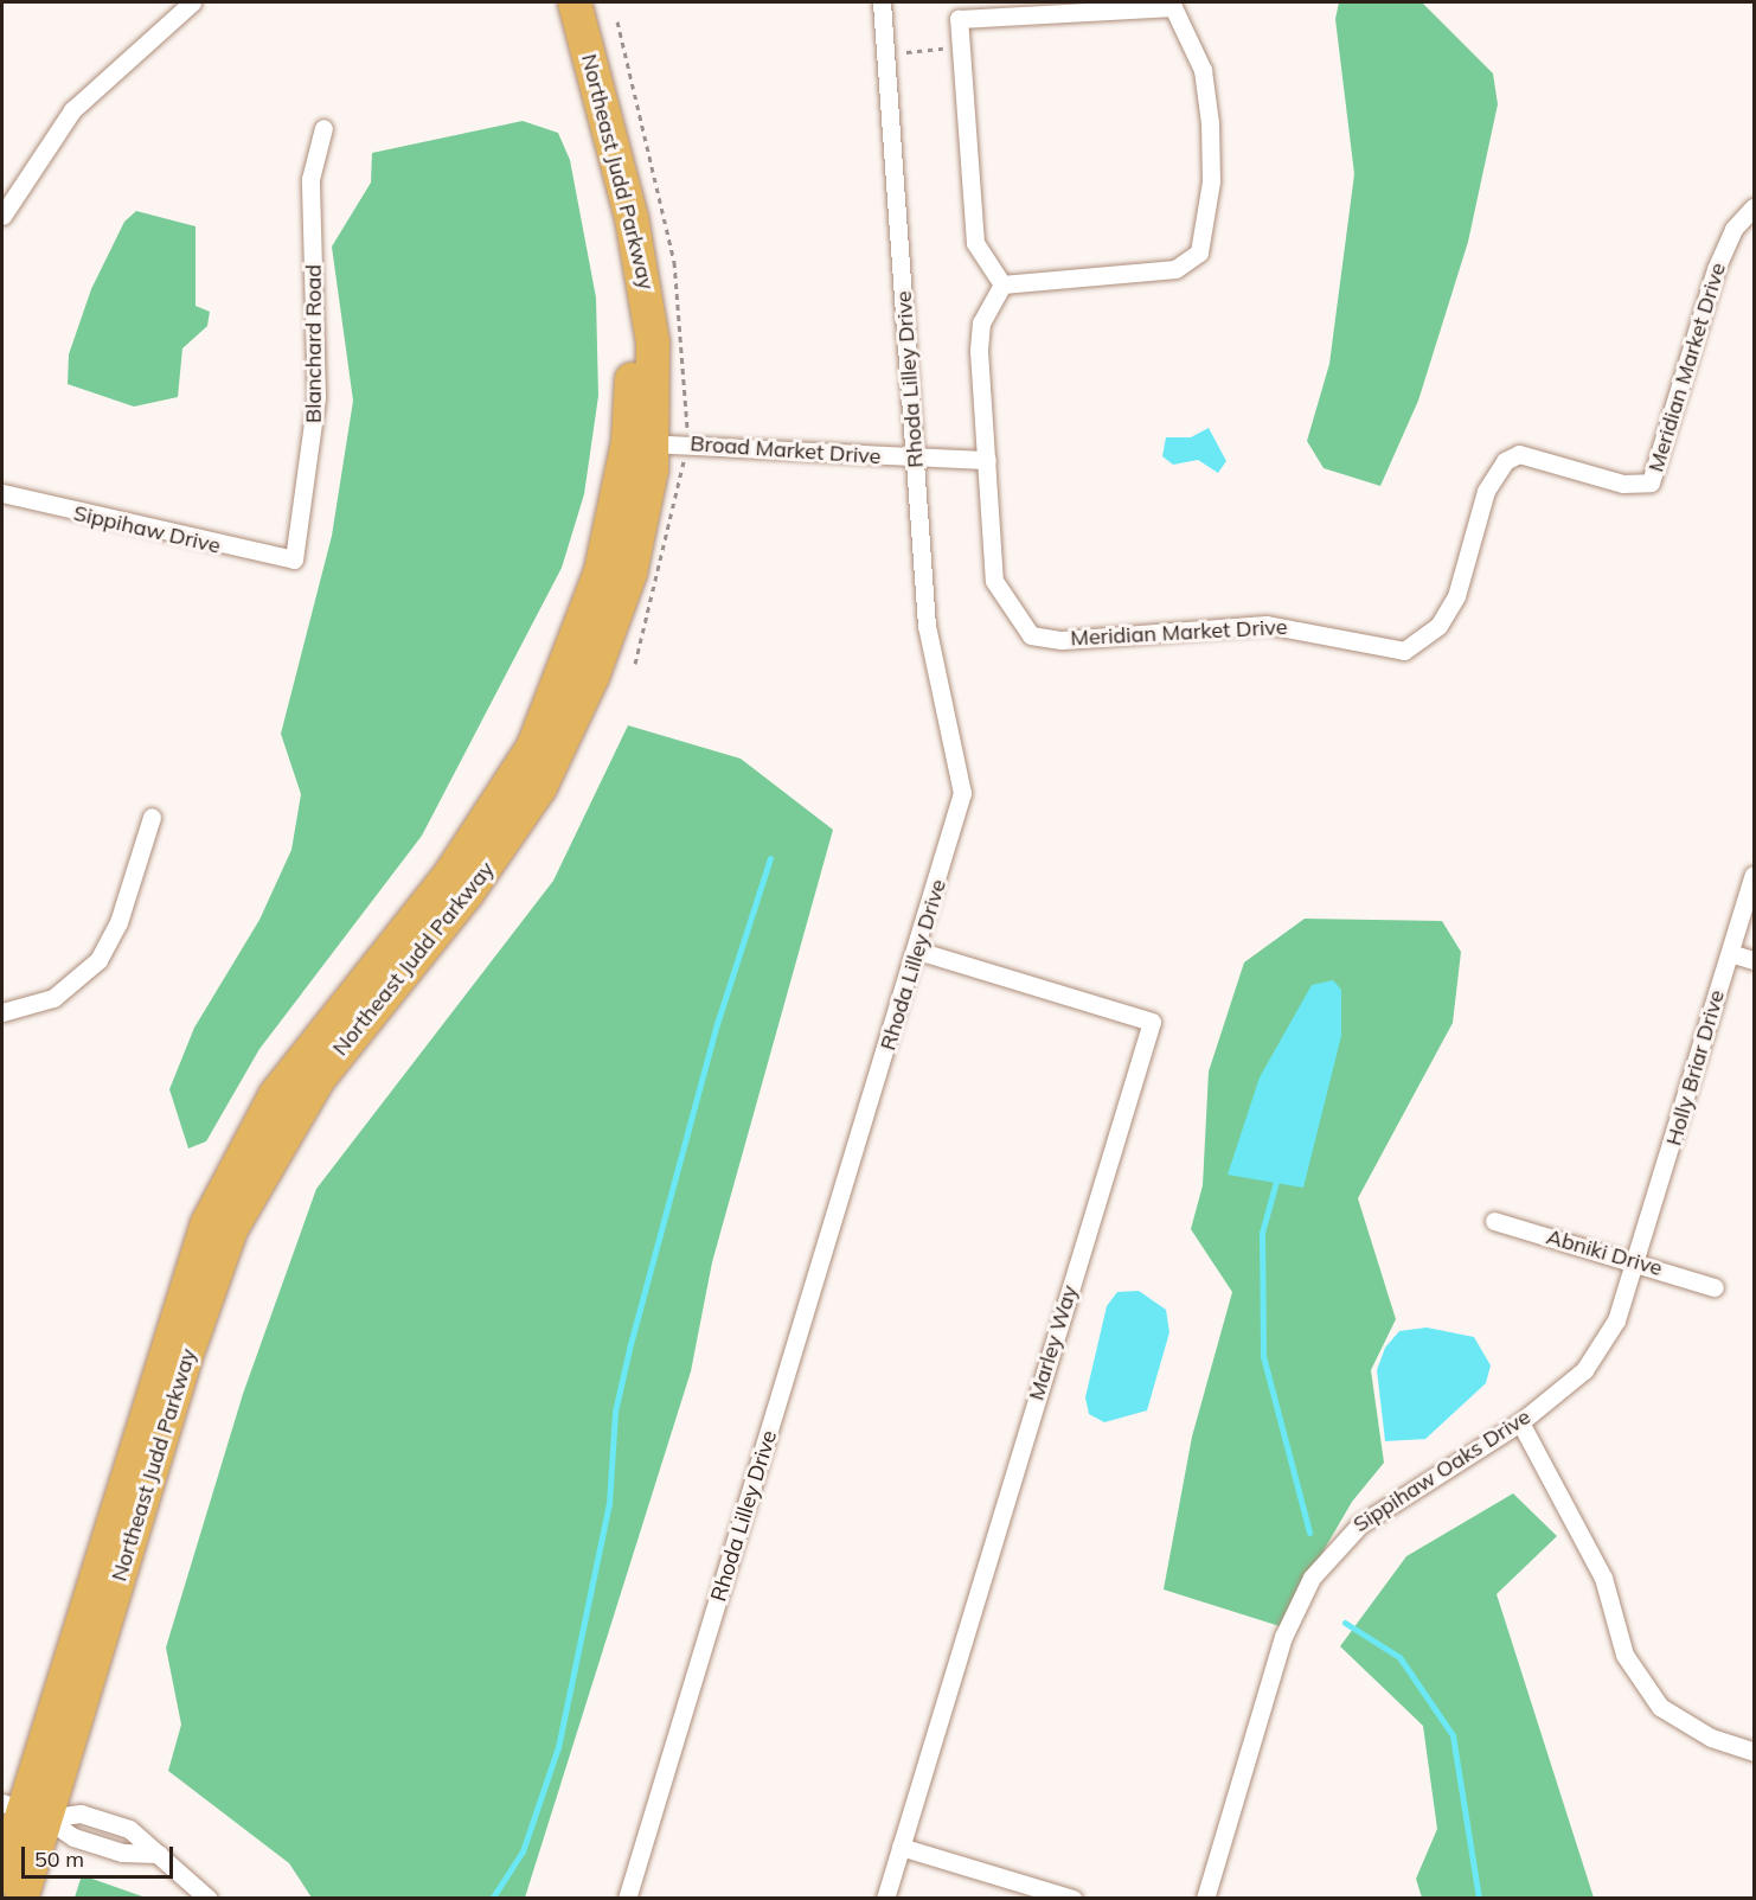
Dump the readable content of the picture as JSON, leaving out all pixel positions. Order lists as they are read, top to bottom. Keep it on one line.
{"streets":{"highway":["Northeast Judd Parkway"],"street":["Blanchard Road","Meridian Market Drive","Rhoda Lilley Drive","Broad Market Drive","Sippihaw Drive","Holly Briar Drive","Abniki Drive","Marley Way","Sippihaw Oaks Drive"]},"crossings":[["Northeast Judd Parkway","Broad Market Drive"],["Blanchard Road","Sippihaw Drive"],["Meridian Market Drive","Broad Market Drive"],["Rhoda Lilley Drive","Broad Market Drive"],["Rhoda Lilley Drive","Marley Way"],["Holly Briar Drive","Abniki Drive"],["Holly Briar Drive","Sippihaw Oaks Drive"],["Abniki Drive","Sippihaw Oaks Drive"]],"scale_bar":"50 m"}
